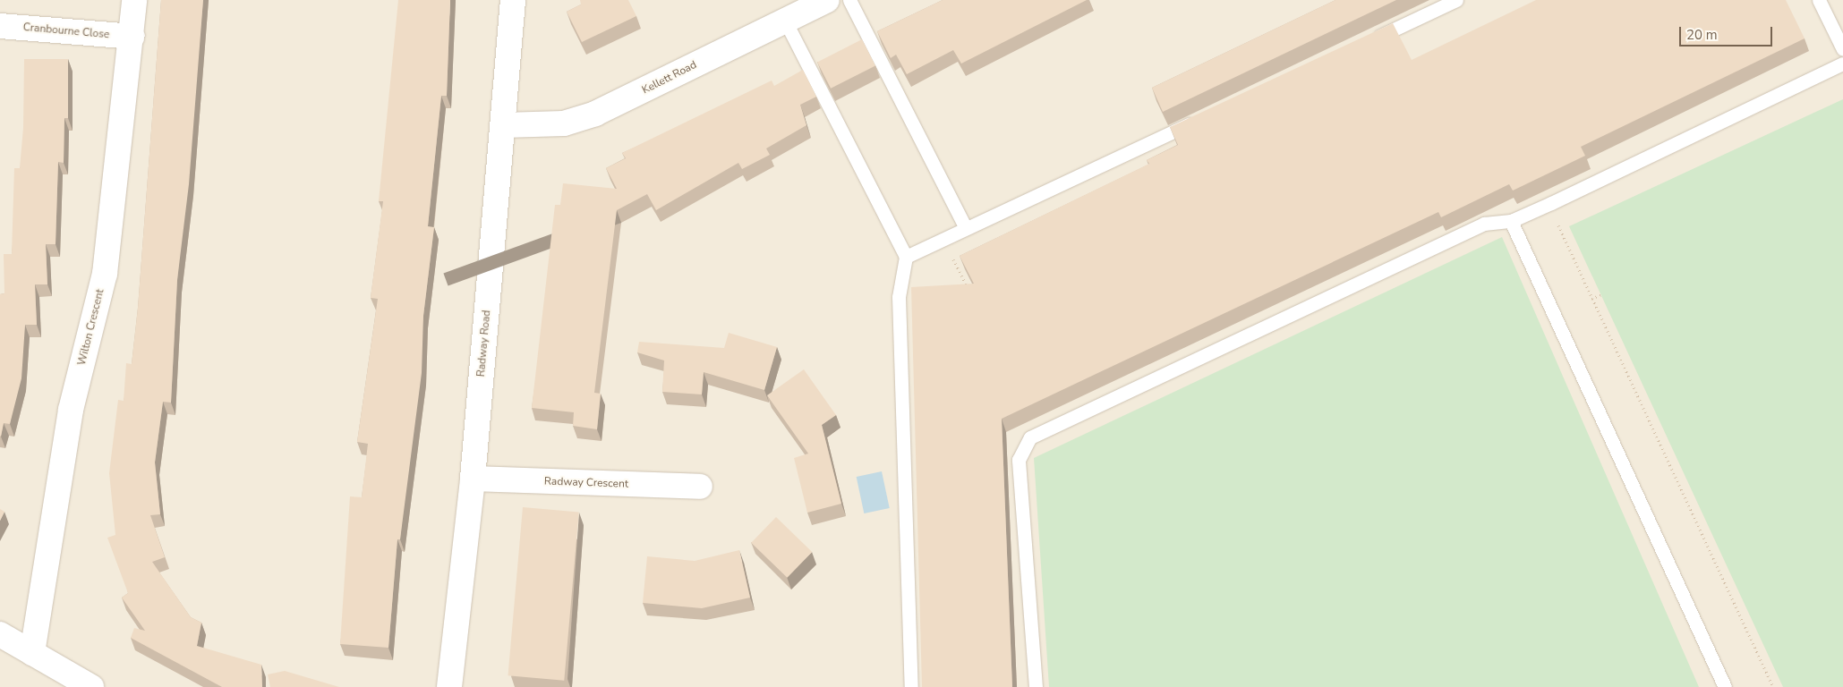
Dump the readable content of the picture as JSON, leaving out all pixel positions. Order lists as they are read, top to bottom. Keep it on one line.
{"streets":{"street":["Cranbourne Close","Kellett Road","Wilton Crescent","Radway Road","Radway Crescent"]},"crossings":[["Cranbourne Close","Wilton Crescent"],["Kellett Road","Radway Road"],["Radway Road","Radway Crescent"]],"scale_bar":"20 m"}
